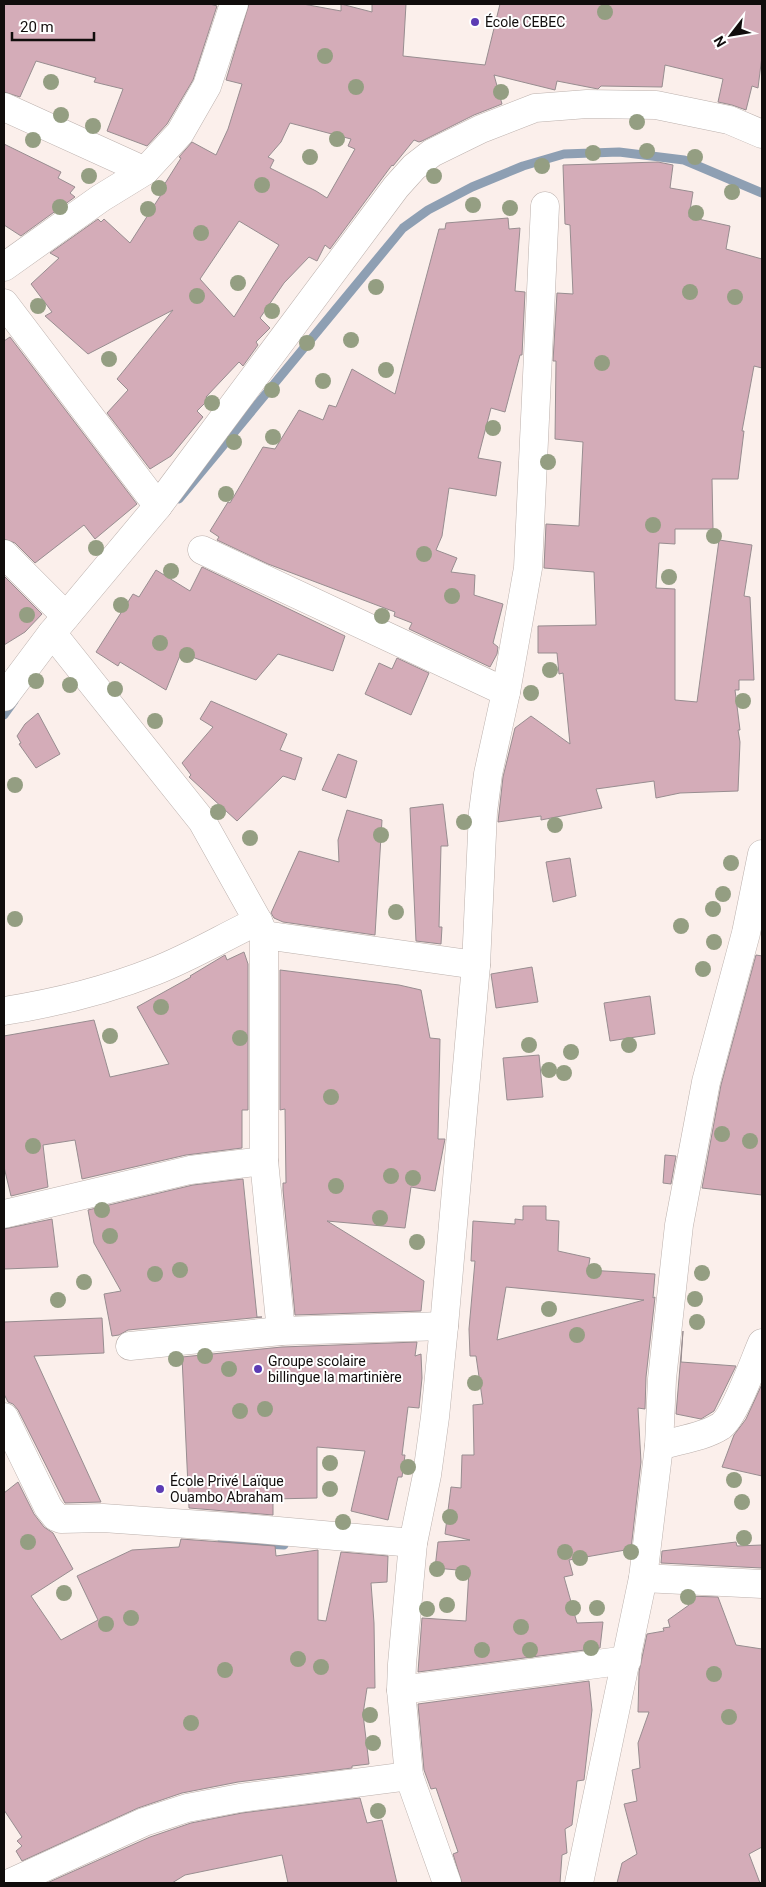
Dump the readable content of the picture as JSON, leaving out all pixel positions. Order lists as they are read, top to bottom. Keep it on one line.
{"places":["École CEBEC","Groupe scolaire billingue la martinière","École Privé Laïque Ouambo Abraham"],"scale_bar":"20 m","north":"bottom left"}
